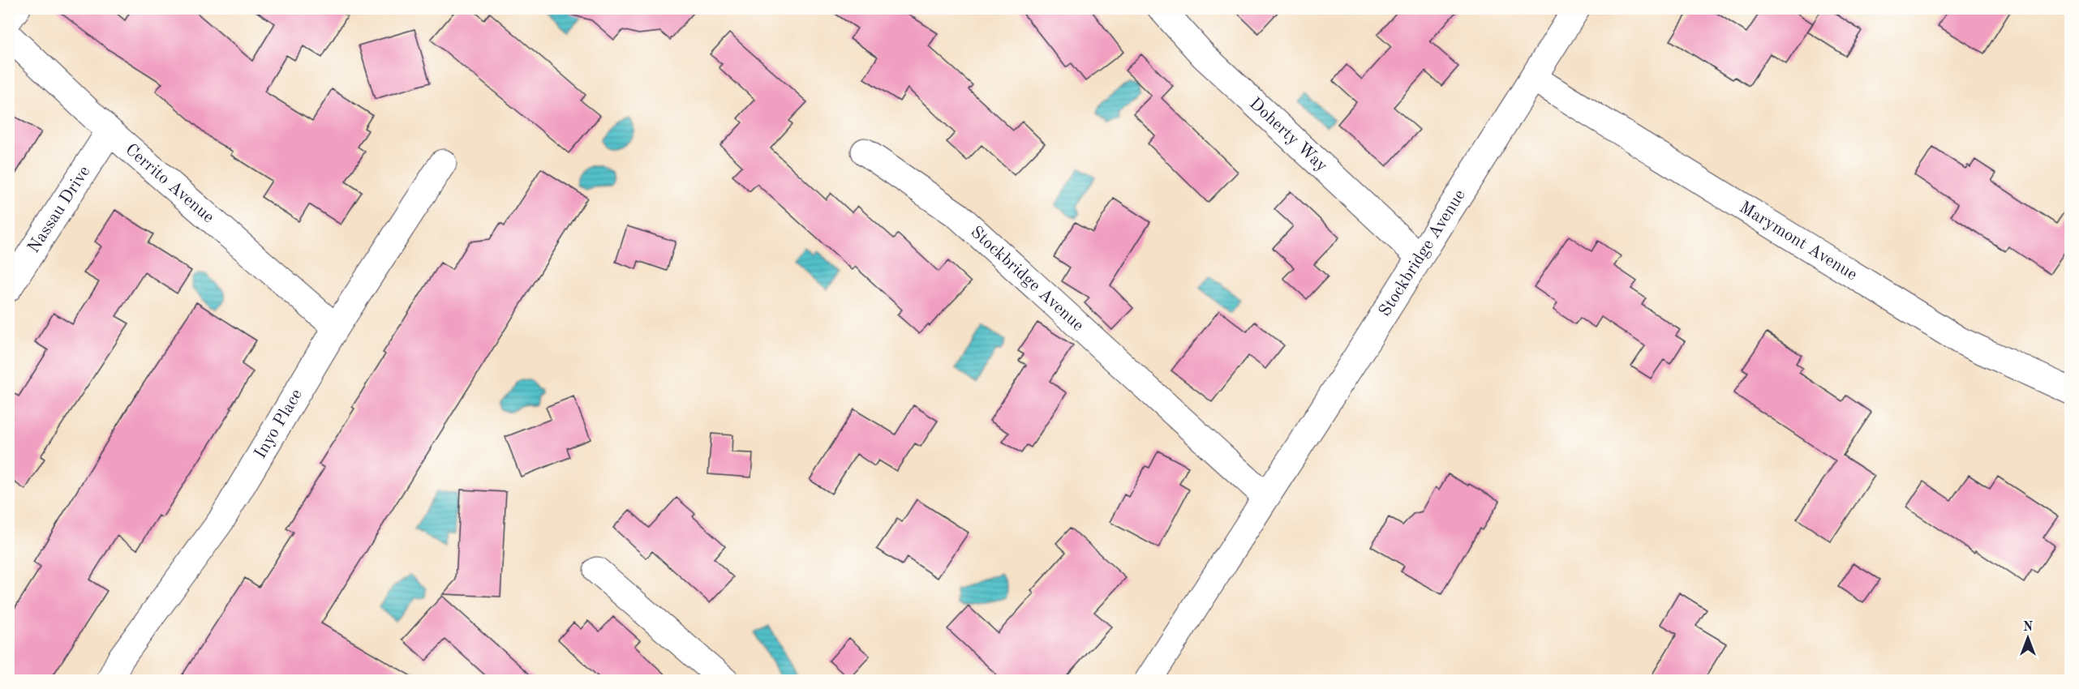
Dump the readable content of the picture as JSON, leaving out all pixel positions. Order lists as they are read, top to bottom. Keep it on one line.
{"streets":{"street":["Doherty Way","Cerrito Avenue","Nassau Drive","Marymont Avenue","Stockbridge Avenue","Inyo Place"]},"crossings":[["Doherty Way","Stockbridge Avenue"],["Cerrito Avenue","Nassau Drive"],["Cerrito Avenue","Inyo Place"],["Marymont Avenue","Stockbridge Avenue"]],"north":"top"}
